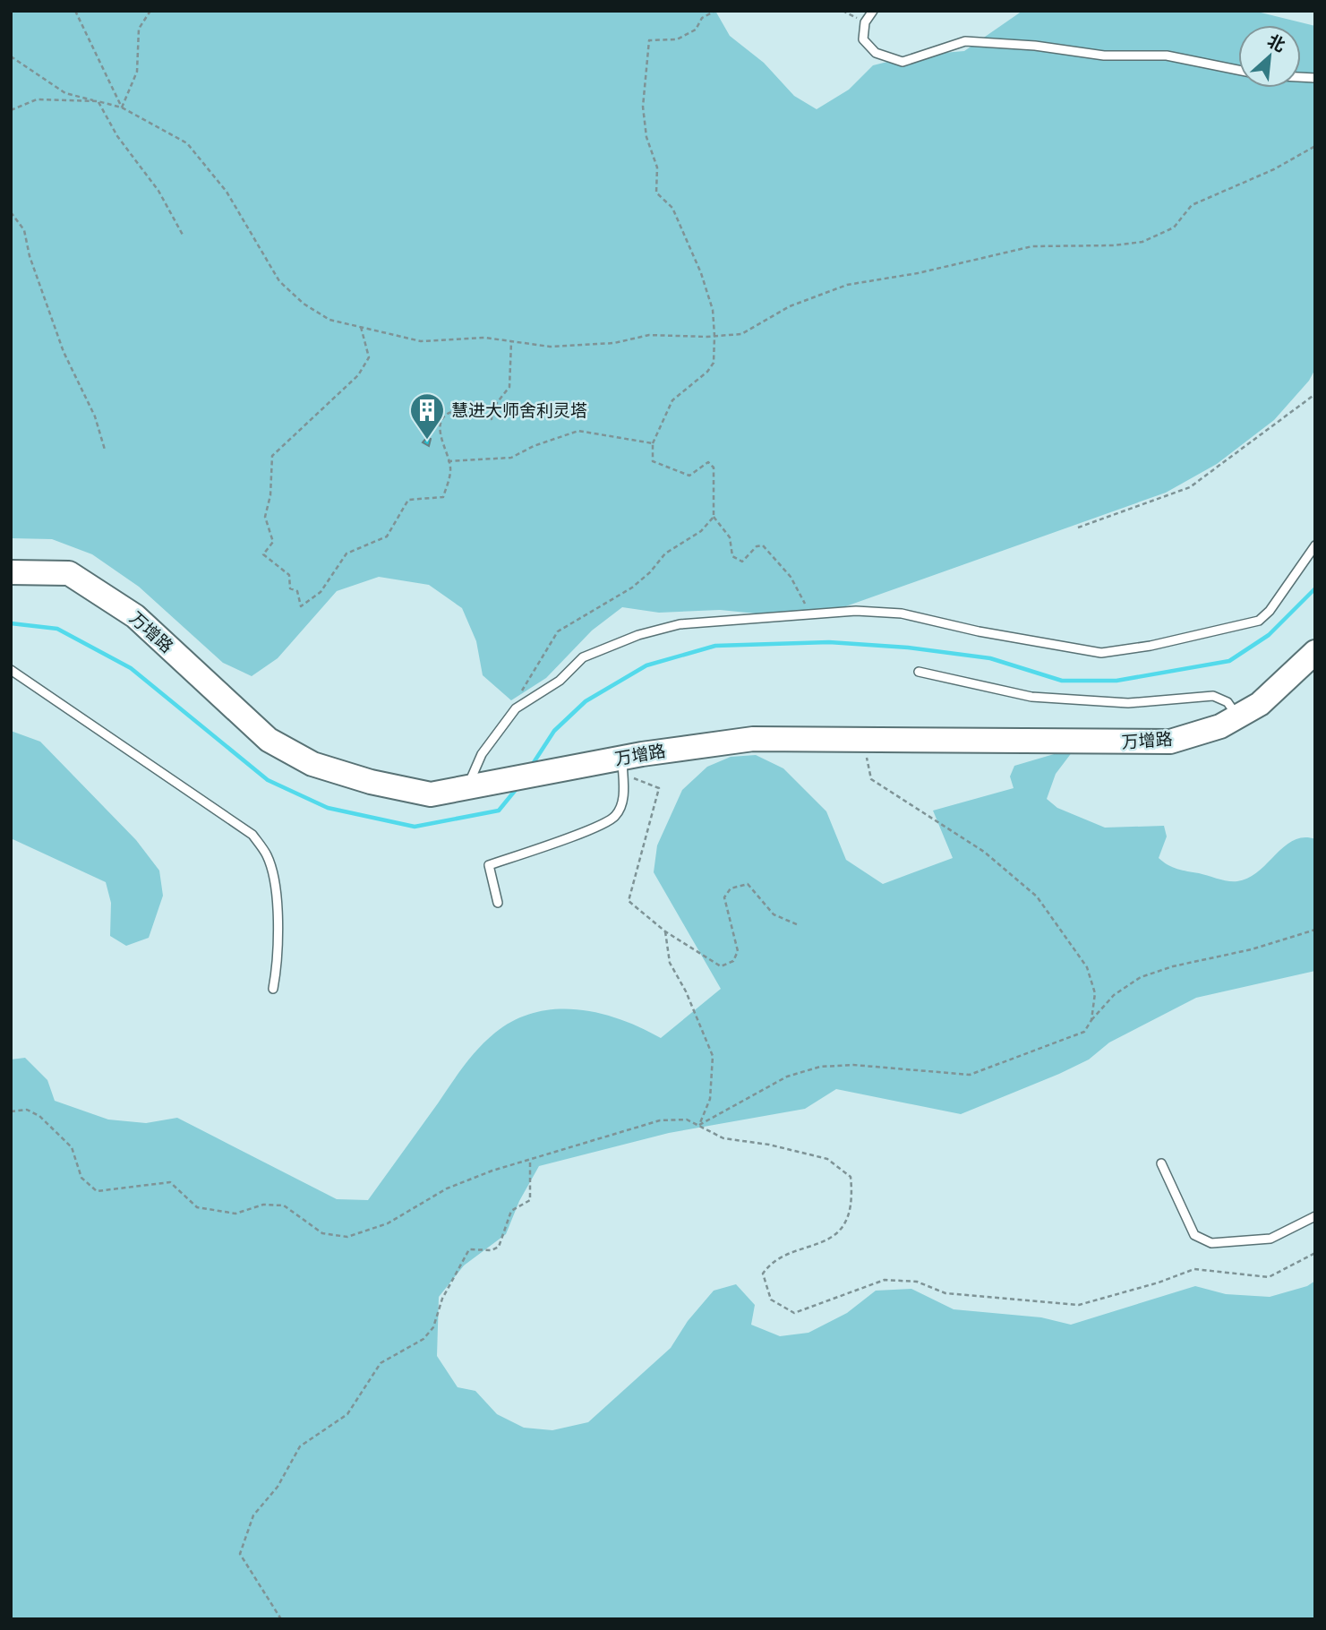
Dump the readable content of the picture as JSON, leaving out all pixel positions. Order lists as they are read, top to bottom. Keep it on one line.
{"streets":{"street":["万增路"]},"places":{"building":["慧进大师舍利灵塔"]},"north":"top right"}
